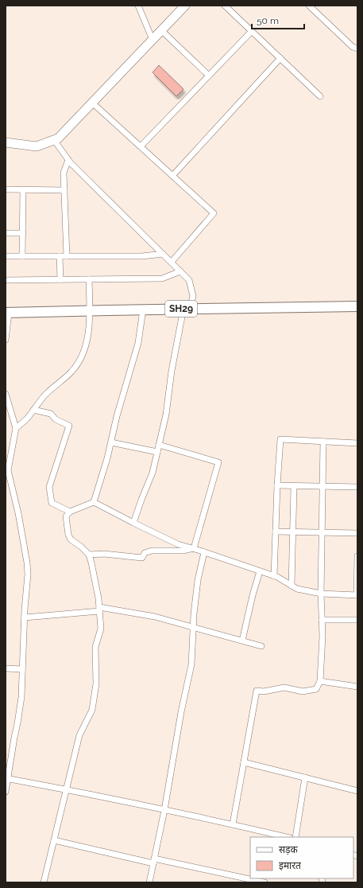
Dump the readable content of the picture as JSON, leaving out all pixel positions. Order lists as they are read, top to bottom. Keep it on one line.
{"streets":{"main road":["SH29"]},"legend":["सड़क","इमारत"],"scale_bar":"50 m"}
